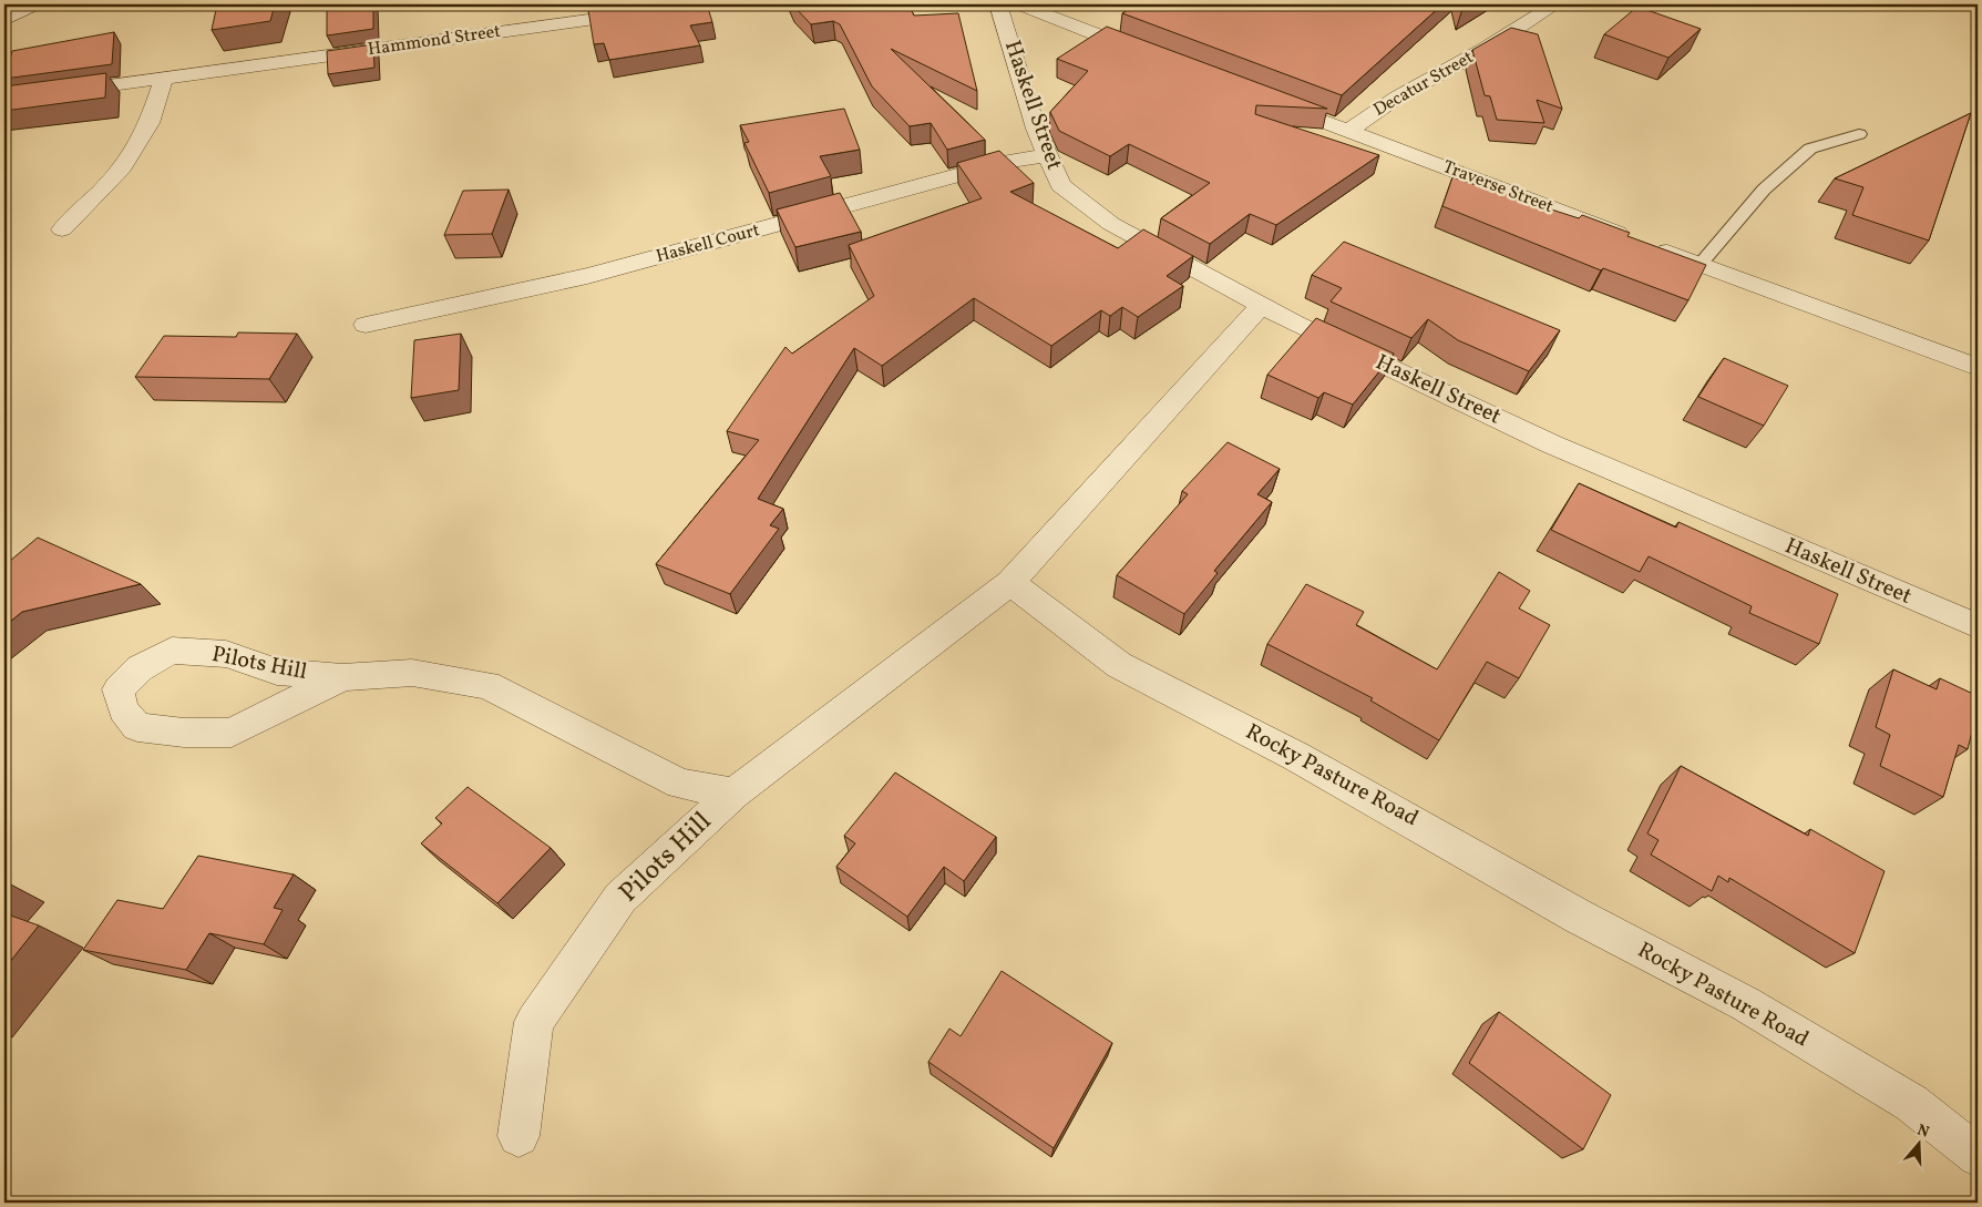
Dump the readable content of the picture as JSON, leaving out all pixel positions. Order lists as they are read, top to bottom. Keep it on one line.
{"streets":{"street":["Hammond Street","Decatur Street","Haskell Street","Traverse Street","Haskell Court","Pilots Hill","Rocky Pasture Road"]},"crossings":[["Decatur Street","Traverse Street"],["Haskell Street","Haskell Court"],["Pilots Hill","Rocky Pasture Road"]],"north":"top"}
